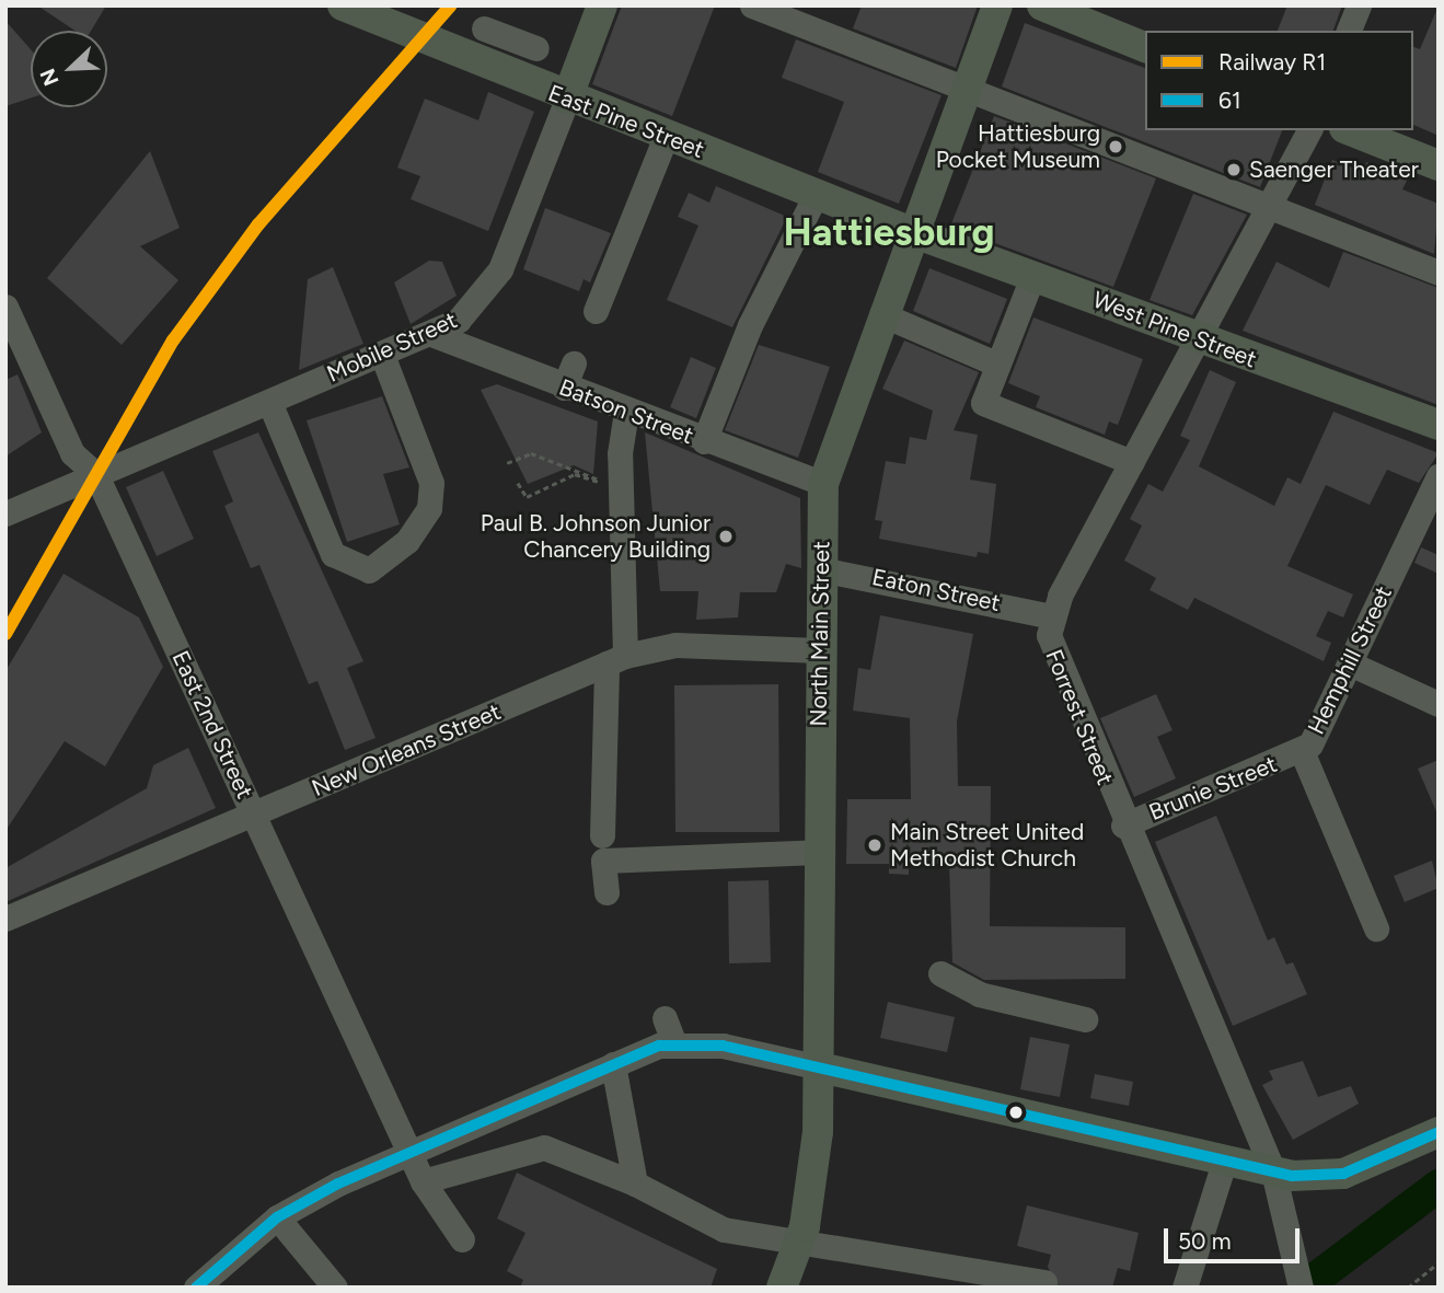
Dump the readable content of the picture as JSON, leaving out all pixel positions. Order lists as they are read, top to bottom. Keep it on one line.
{"streets":{"main road":["East Pine Street","West Pine Street","Mobile Street","North Main Street"],"street":["Batson Street","Eaton Street","Hemphill Street","Forrest Street","East 2nd Street","New Orleans Street","Brunie Street"]},"crossings":[["East Pine Street","West Pine Street"],["East Pine Street","Mobile Street"],["East Pine Street","North Main Street"],["West Pine Street","North Main Street"],["West Pine Street","Forrest Street"],["Mobile Street","Batson Street"],["Mobile Street","East 2nd Street"],["Batson Street","North Main Street"],["Eaton Street","North Main Street"],["Eaton Street","Forrest Street"],["North Main Street","New Orleans Street"],["Hemphill Street","Brunie Street"],["Forrest Street","Brunie Street"],["East 2nd Street","New Orleans Street"]],"districts":["Hattiesburg"],"places":["Hattiesburg Pocket Museum","Saenger Theater","Paul B. Johnson Junior Chancery Building","Main Street United Methodist Church"],"lines":["rail line R1","transit line 61"],"legend":["Railway R1","61"],"scale_bar":"50 m","north":"bottom left"}
